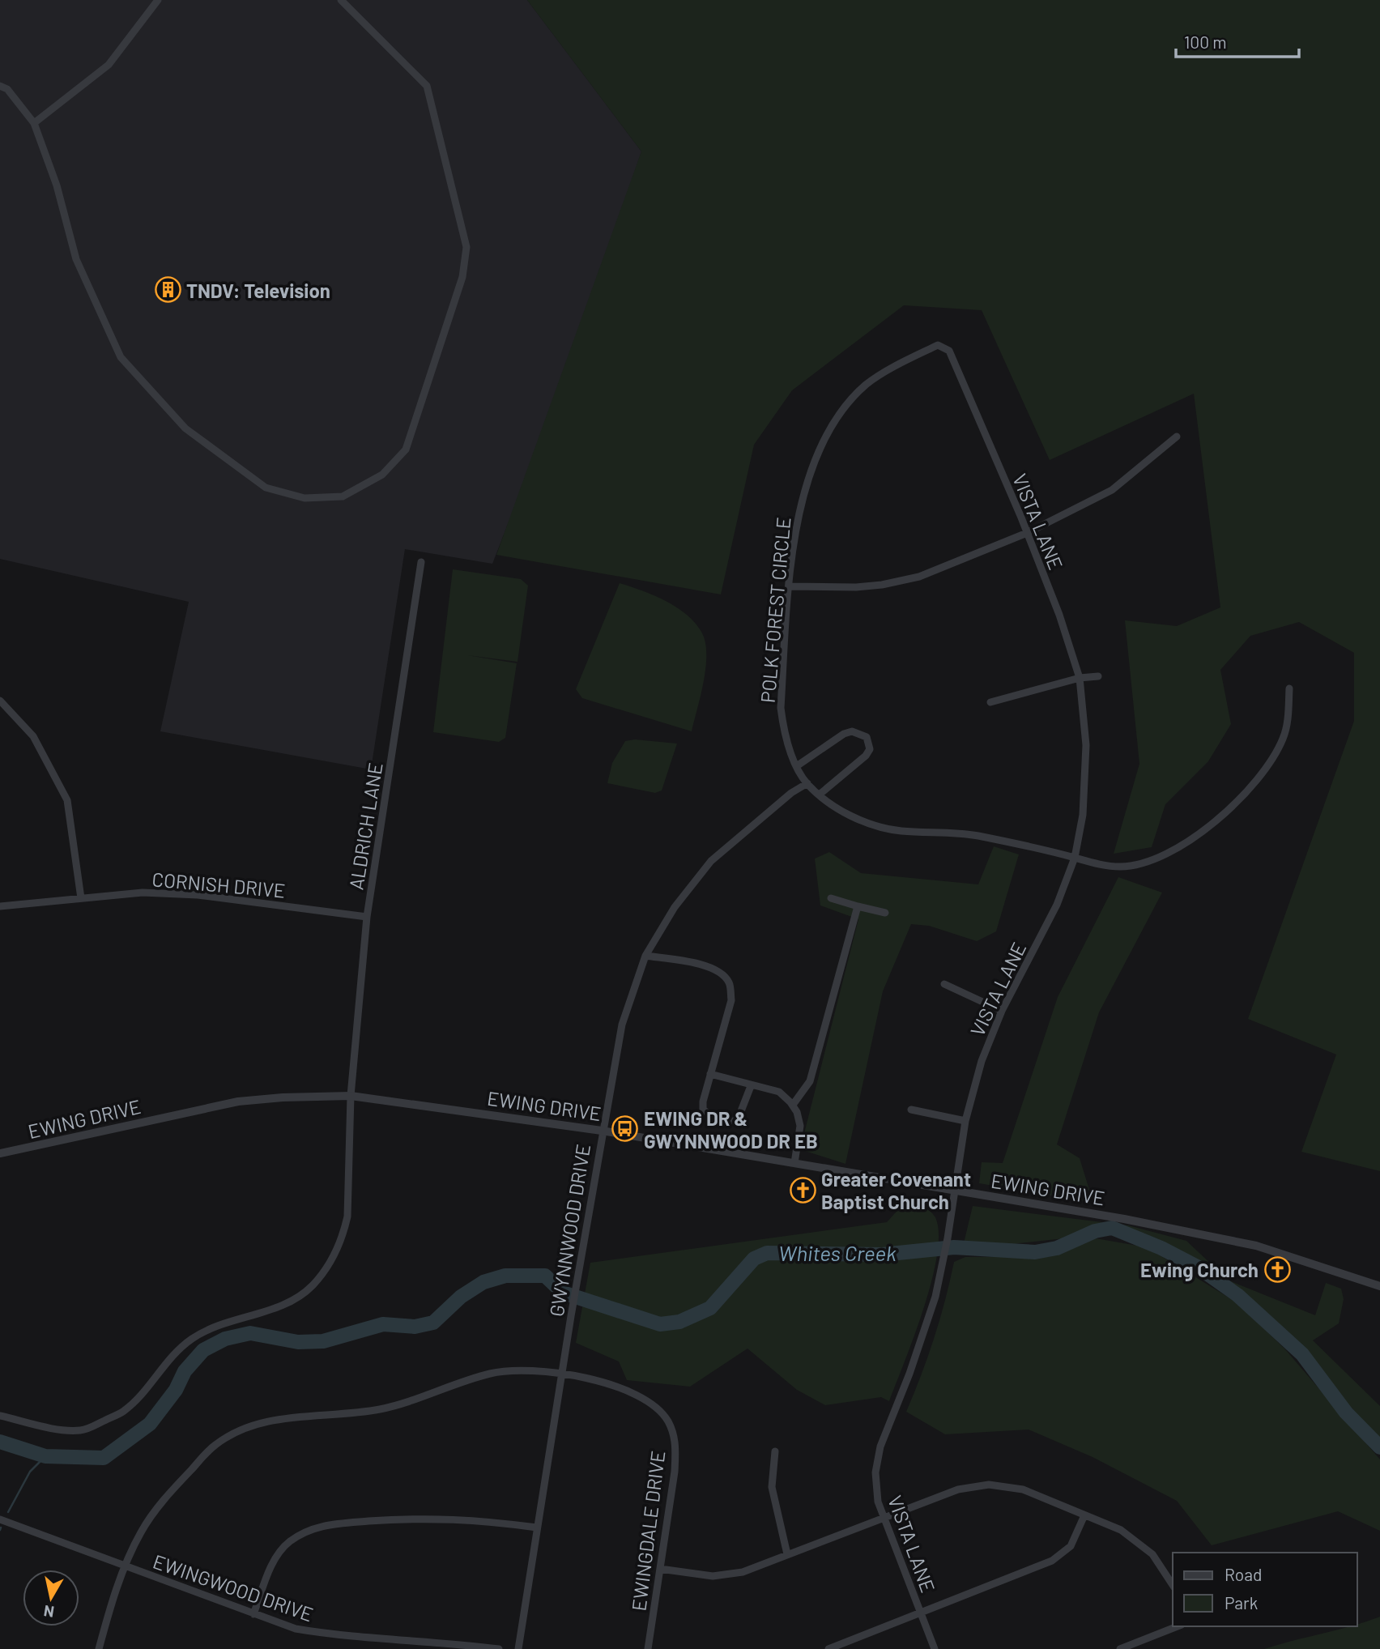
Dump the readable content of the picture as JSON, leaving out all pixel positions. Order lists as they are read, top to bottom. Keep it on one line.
{"streets":{"street":["VISTA LANE","POLK FOREST CIRCLE","ALDRICH LANE","CORNISH DRIVE","EWING DRIVE","GWYNNWOOD DRIVE","EWINGDALE DRIVE","EWINGWOOD DRIVE"]},"crossings":[["VISTA LANE","POLK FOREST CIRCLE"],["VISTA LANE","EWING DRIVE"],["POLK FOREST CIRCLE","GWYNNWOOD DRIVE"],["ALDRICH LANE","CORNISH DRIVE"],["ALDRICH LANE","EWING DRIVE"],["EWING DRIVE","GWYNNWOOD DRIVE"],["GWYNNWOOD DRIVE","EWINGDALE DRIVE"],["EWINGDALE DRIVE","EWINGWOOD DRIVE"]],"water":["Whites Creek"],"places":{"building":["TNDV: Television"],"bus stop":["EWING DR & GWYNNWOOD DR EB"],"church":["Greater Covenant Baptist Church","Ewing Church"]},"legend":["Road","Park"],"scale_bar":"100 m","north":"bottom"}
